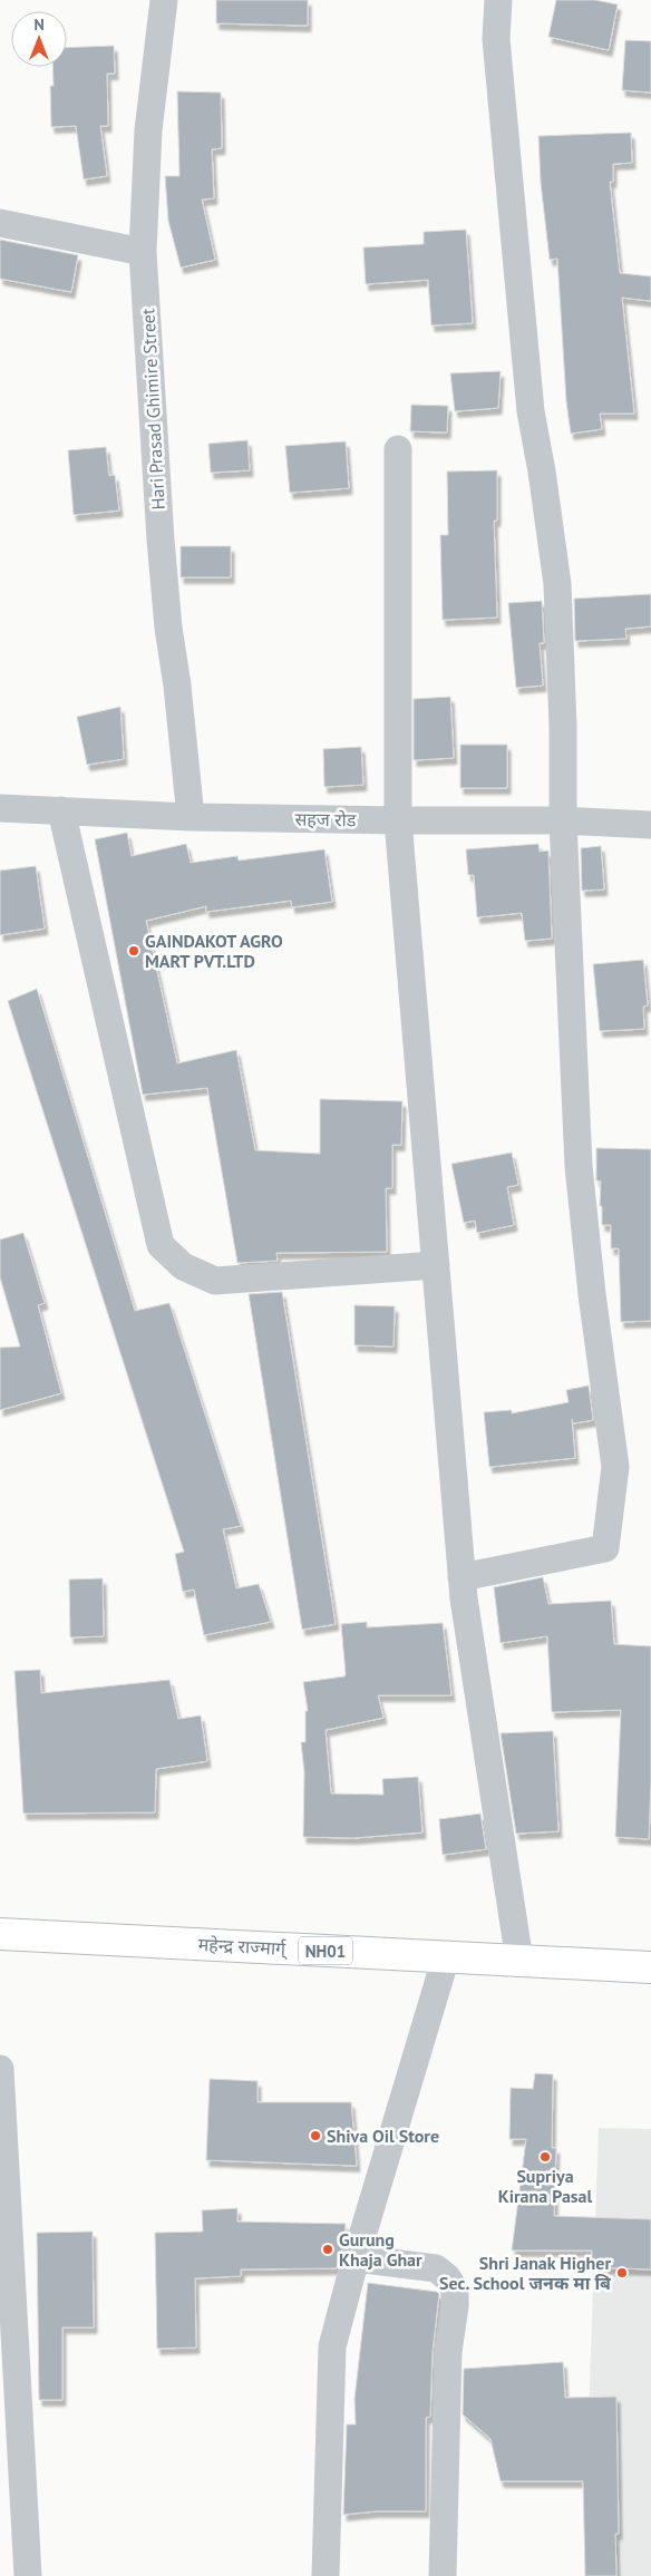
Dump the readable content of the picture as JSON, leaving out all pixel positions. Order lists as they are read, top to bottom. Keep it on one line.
{"streets":{"highway":["महेन्द्र राज्मार्ग्","NH01"],"street":["Hari Prasad Ghimire Street","सहज रोड"]},"crossings":[["Hari Prasad Ghimire Street","सहज रोड"]],"places":["GAINDAKOT AGRO MART PVT.LTD","Shiva Oil Store","Supriya Kirana Pasal","Gurung Khaja Ghar","Shri Janak Higher Sec. School जनक मा बि"],"north":"top"}
